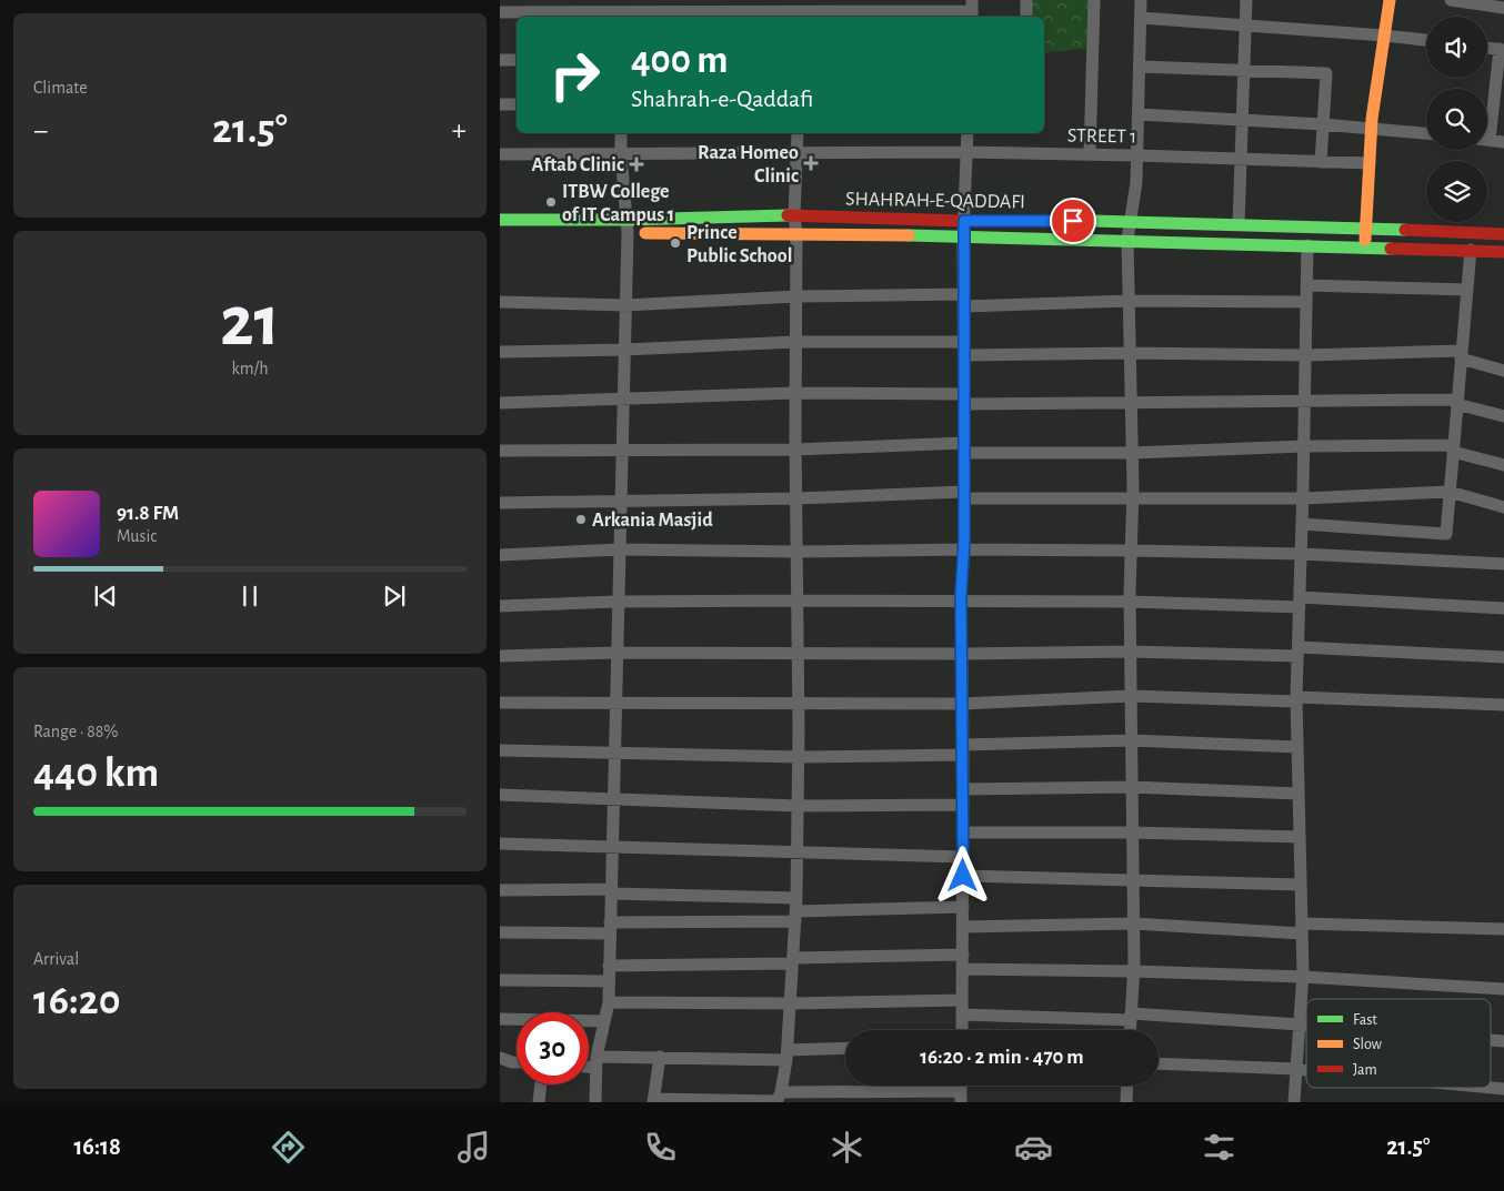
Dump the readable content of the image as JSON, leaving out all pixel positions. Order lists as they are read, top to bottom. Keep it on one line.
{"streets":{"main road":["SHAHRAH-E-QADDAFI"],"street":["STREET 1"]},"places":{"health":["Raza Homeo Clinic","Aftab Clinic"],"other":["ITBW College of IT Campus 1","Prince Public School","Arkania Masjid"]},"legend":["Fast","Slow","Jam"],"page":{"tile":["Climate",["21","km/h"],["Range · 88%","440 km"],["Arrival","16:20"]],"turn":["400 m","Shahrah-e-Qaddafi"],"heat":["−","21.5°","+"],"song":["91.8 FM","Music"],"limit":"30","trip":"16:20 · 2 min · 470 m","tabs":["16:18","21.5°"]}}
